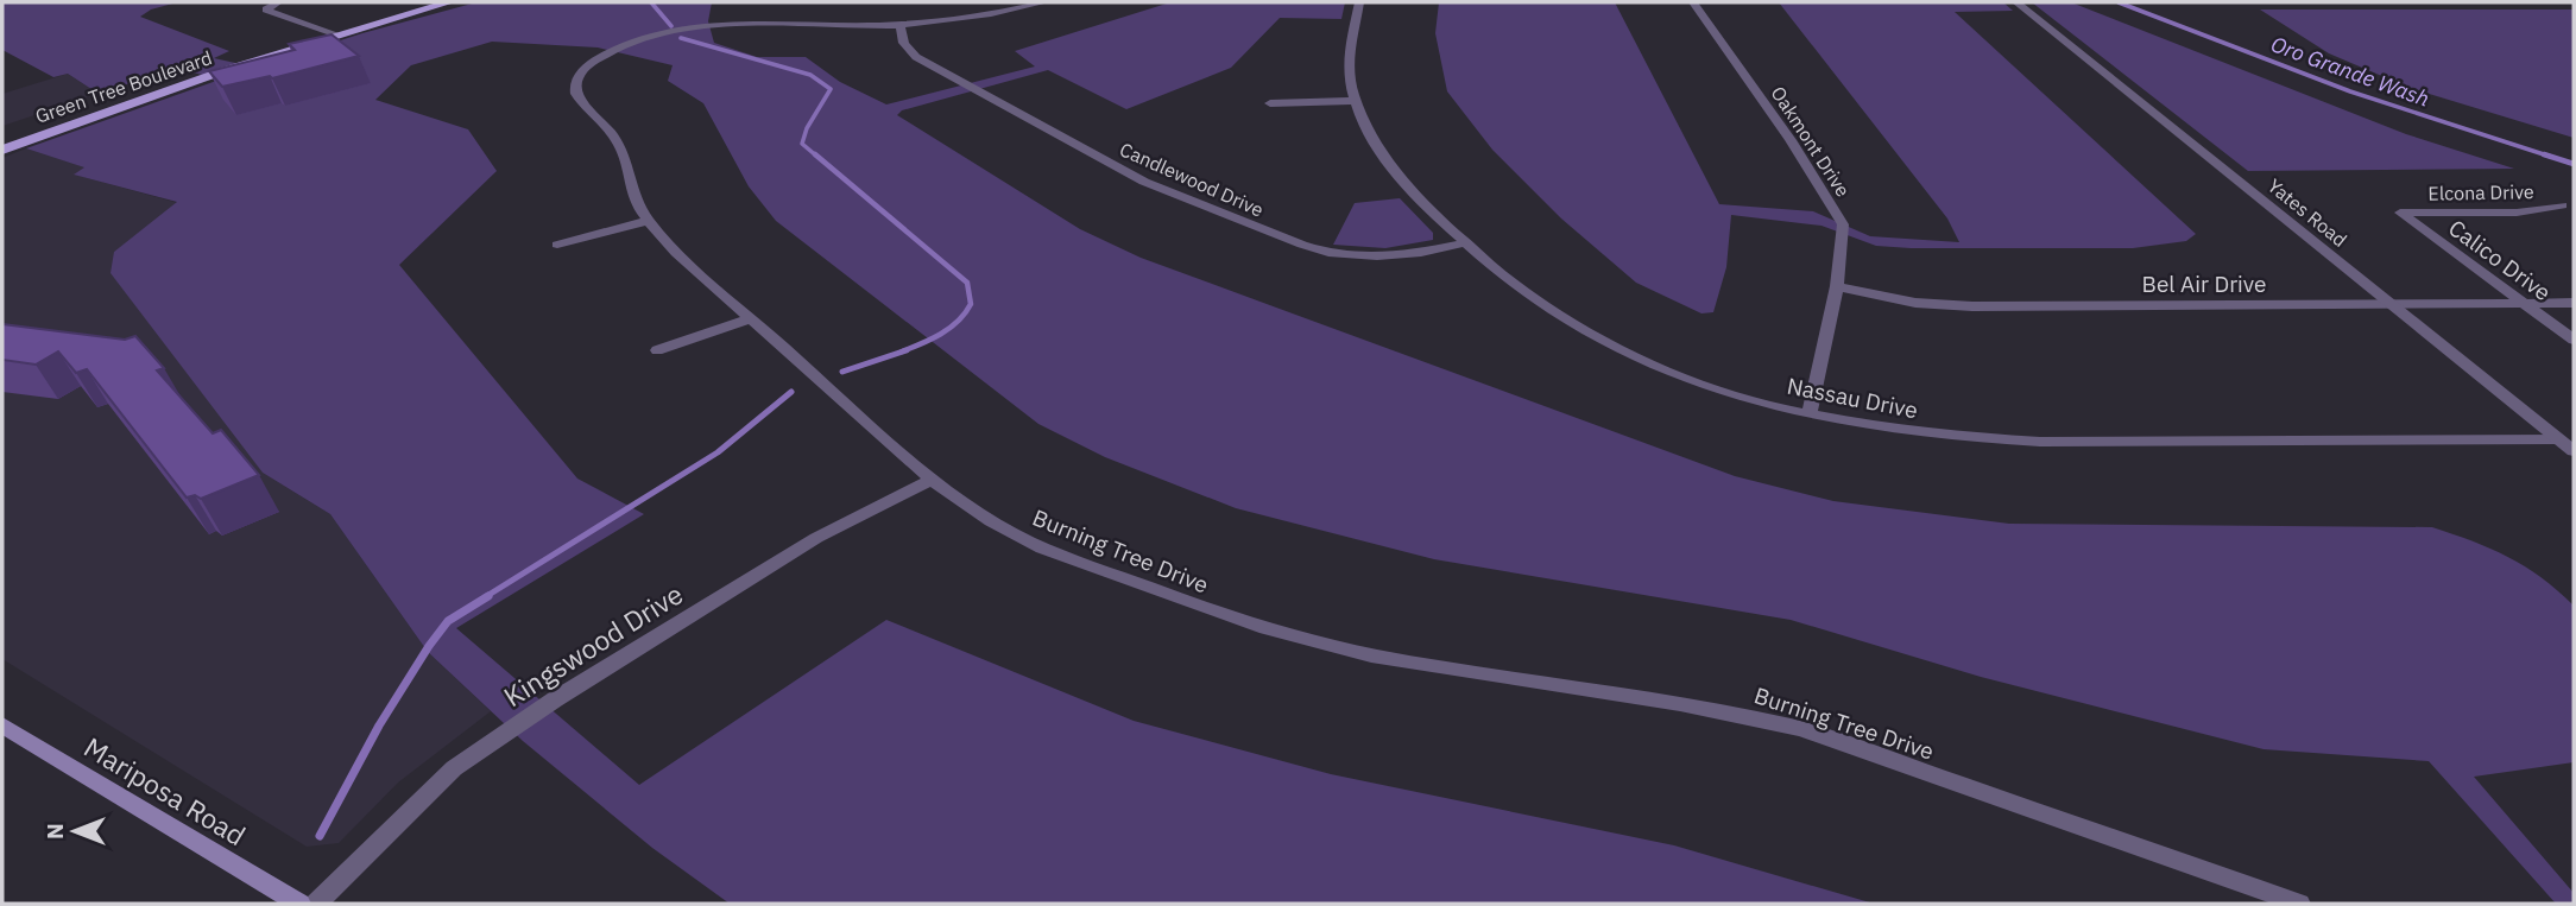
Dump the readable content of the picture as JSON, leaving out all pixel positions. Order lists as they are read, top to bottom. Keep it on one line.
{"streets":{"main road":["Green Tree Boulevard","Mariposa Road"],"street":["Oakmont Drive","Candlewood Drive","Elcona Drive","Yates Road","Calico Drive","Bel Air Drive","Nassau Drive","Burning Tree Drive","Kingswood Drive"]},"crossings":[["Oakmont Drive","Bel Air Drive"],["Oakmont Drive","Nassau Drive"],["Candlewood Drive","Nassau Drive"],["Candlewood Drive","Burning Tree Drive"],["Elcona Drive","Calico Drive"],["Yates Road","Bel Air Drive"],["Yates Road","Nassau Drive"],["Calico Drive","Bel Air Drive"],["Burning Tree Drive","Kingswood Drive"]],"water":["Oro Grande Wash"],"north":"left"}
